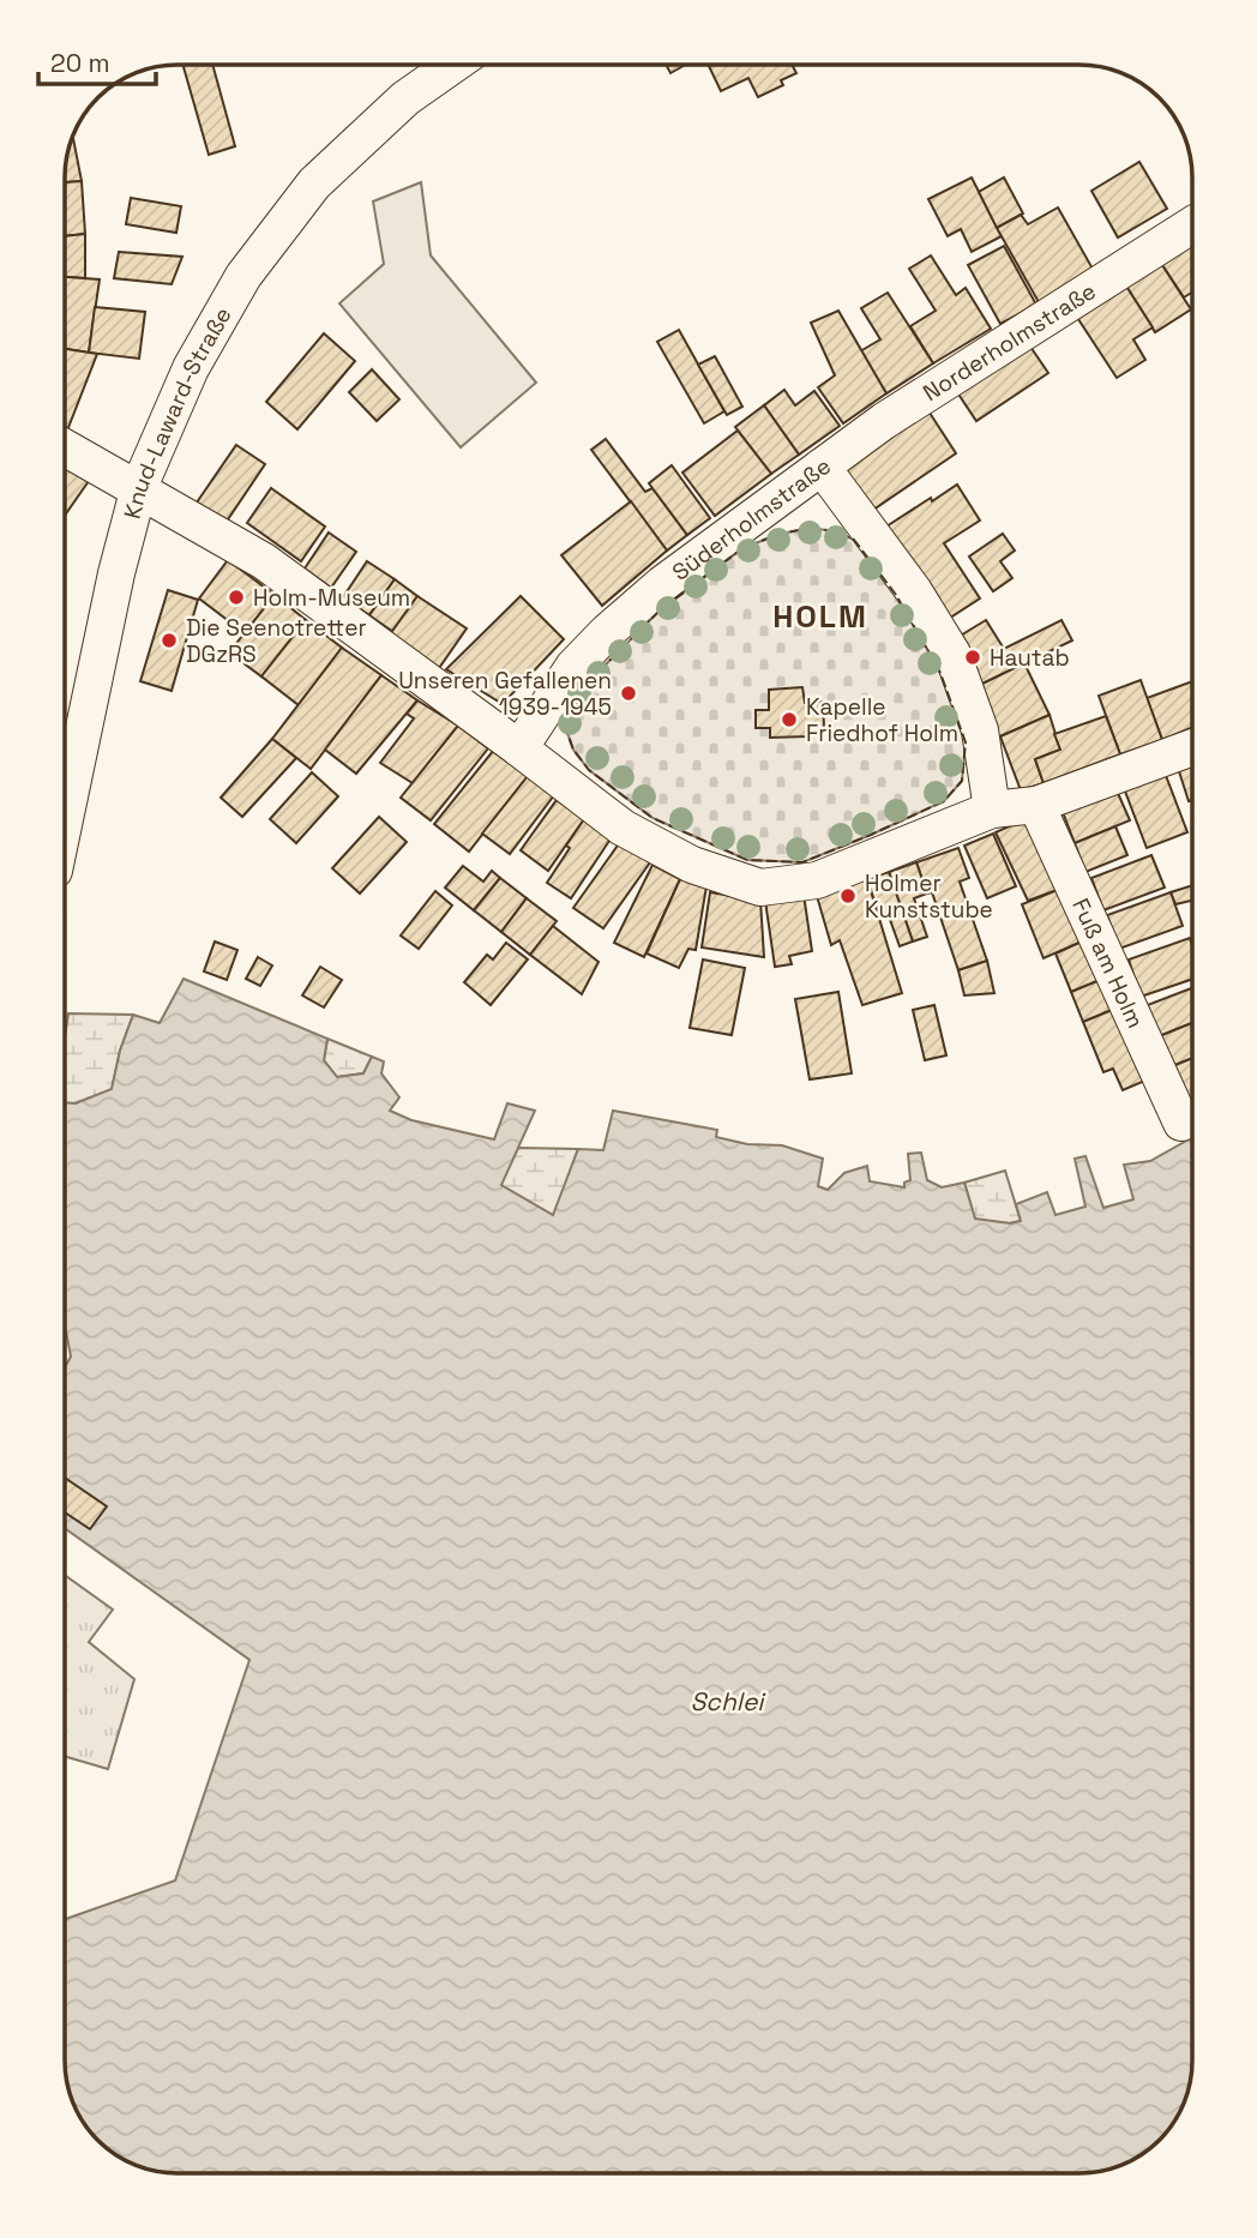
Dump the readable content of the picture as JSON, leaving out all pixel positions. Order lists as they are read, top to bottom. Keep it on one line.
{"streets":{"street":["Norderholmstraße","Knud-Laward-Straße","Süderholmstraße","Fuß am Holm"]},"crossings":[["Norderholmstraße","Süderholmstraße"]],"districts":["HOLM"],"water":["Schlei"],"places":["Holm-Museum","Die Seenotretter DGzRS","Hautab","Unseren Gefallenen 1939-1945","Kapelle Friedhof Holm","Holmer Kunststube"],"scale_bar":"20 m"}
